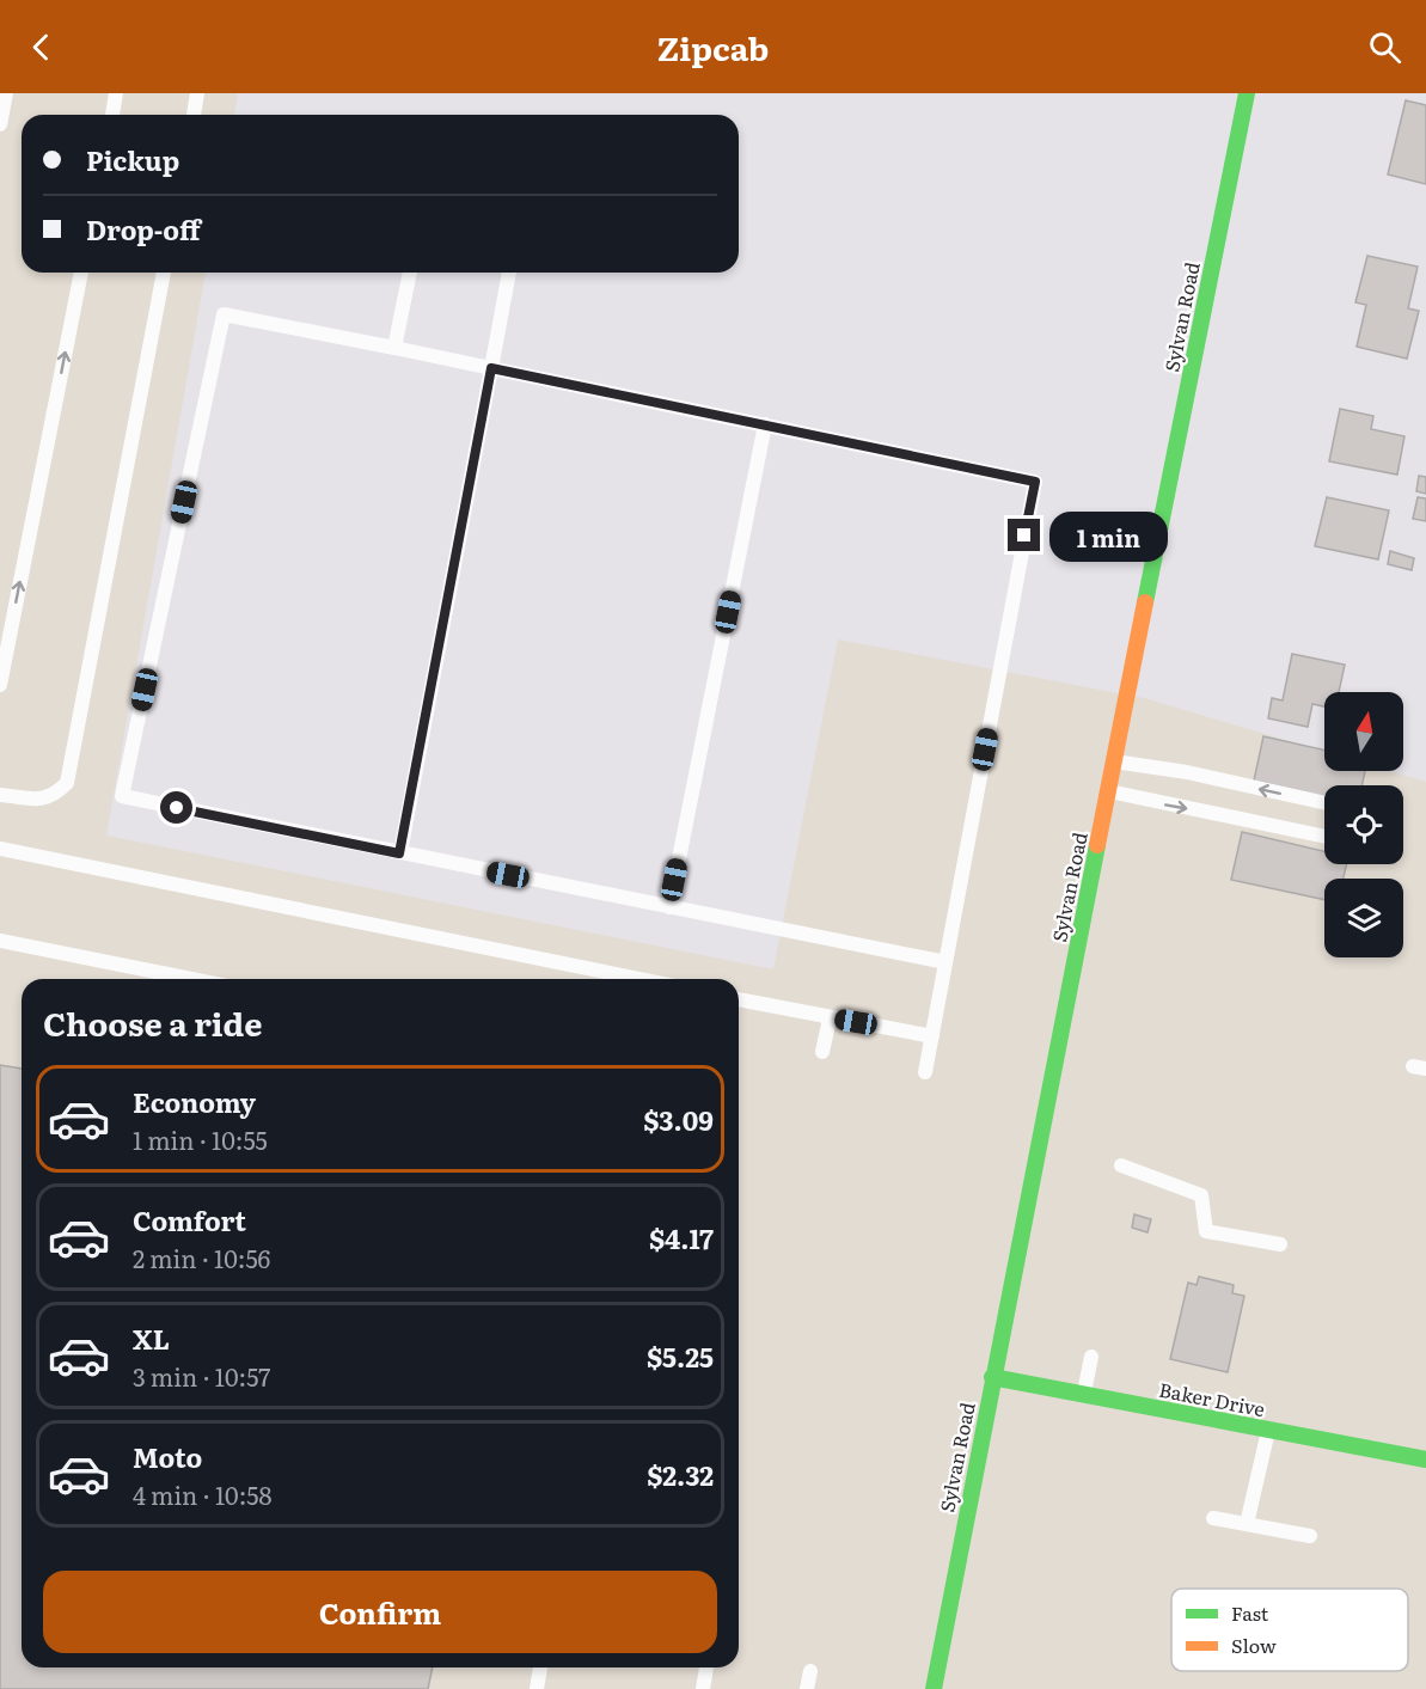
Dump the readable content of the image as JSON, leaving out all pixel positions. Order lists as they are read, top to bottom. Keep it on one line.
{"streets":{"main road":["Sylvan Road","Baker Drive"]},"crossings":[["Sylvan Road","Baker Drive"]],"legend":["Fast","Slow"],"north":"top","page":{"header":"Zipcab","banner":["Pickup","Drop-off"],"bubble":"1 min","heading":"Choose a ride","list":[{"name":"Economy","note":"1 min · 10:55","value":"$3.09"},{"name":"Comfort","note":"2 min · 10:56","value":"$4.17"},{"name":"XL","note":"3 min · 10:57","value":"$5.25"},{"name":"Moto","note":"4 min · 10:58","value":"$2.32"}],"buttons":"Confirm"}}
